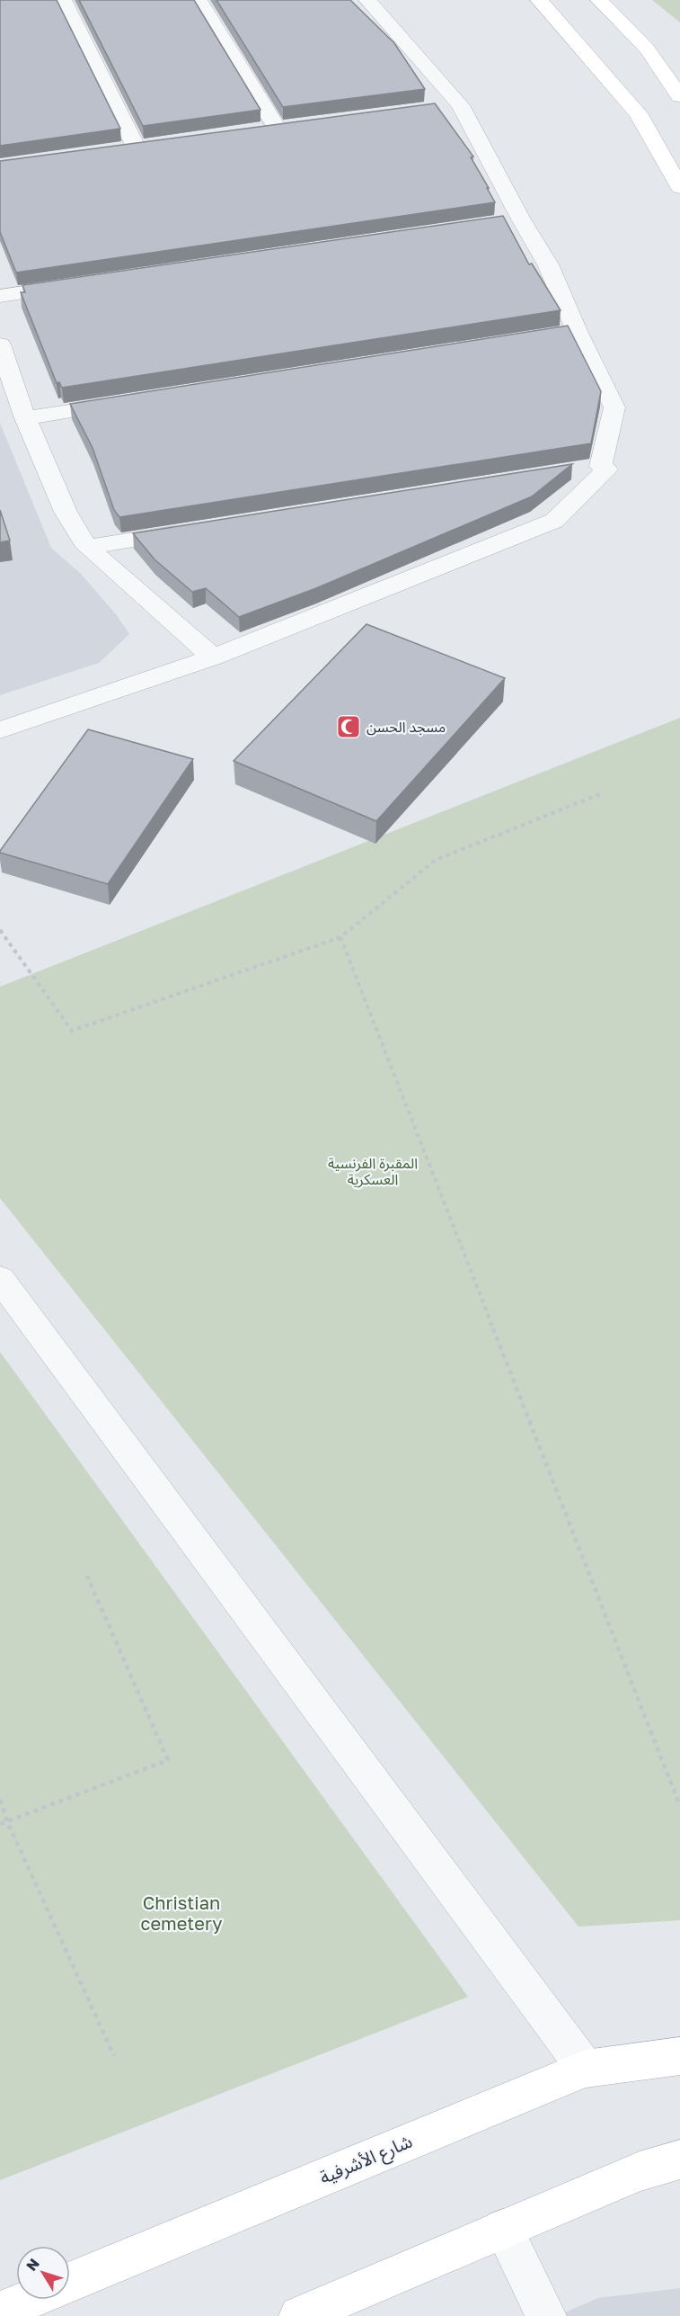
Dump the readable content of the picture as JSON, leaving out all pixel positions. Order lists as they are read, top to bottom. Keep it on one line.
{"streets":{"main road":["شارع الأشرفية"]},"parks":["المقبرة الفرنسية العسكرية","Christian cemetery"],"places":{"mosque":["مسجد الحسن"]},"north":"top left"}
